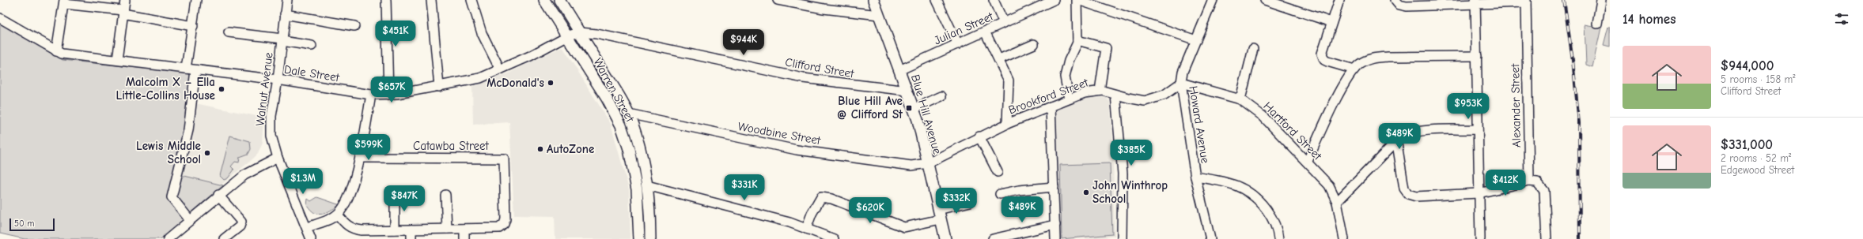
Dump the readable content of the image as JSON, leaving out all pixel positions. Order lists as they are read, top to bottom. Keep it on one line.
{"streets":{"main road":["Warren Street","Blue Hill Avenue"],"street":["Julian Street","Clifford Street","Dale Street","Walnut Avenue","Brookford Street","Alexander Street","Howard Avenue","Hartford Street","Woodbine Street","Catawba Street"]},"crossings":[["Julian Street","Blue Hill Avenue"],["Clifford Street","Dale Street"],["Clifford Street","Warren Street"],["Clifford Street","Blue Hill Avenue"],["Dale Street","Walnut Avenue"],["Dale Street","Warren Street"],["Warren Street","Woodbine Street"],["Brookford Street","Blue Hill Avenue"],["Brookford Street","Howard Avenue"],["Brookford Street","Hartford Street"],["Brookford Street","Woodbine Street"],["Blue Hill Avenue","Woodbine Street"],["Howard Avenue","Hartford Street"]],"places":{"other":["McDonald's","Malcolm X – Ella Little-Collins House","AutoZone","Lewis Middle School","John Winthrop School"],"transit":["Blue Hill Ave @ Clifford St"]},"scale_bar":"50 m","page":{"heading":"14 homes","price":["$451K","$944K","$657K","$953K","$489K","$599K","$385K","$1.3M","$412K","$331K","$847K","$332K","$489K","$620K"],"list":[{"name":"$944,000","note":"5 rooms · 158 m² · Clifford Street"},{"name":"$331,000","note":"2 rooms · 52 m² · Edgewood Street"}],"scale":"50 m"}}
